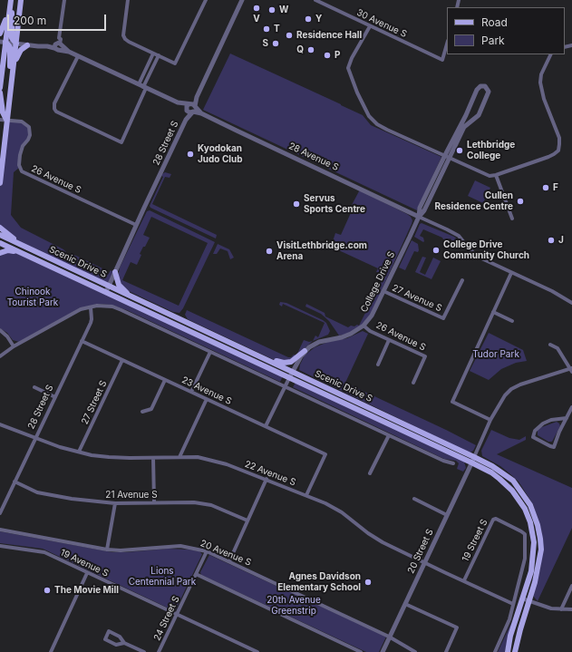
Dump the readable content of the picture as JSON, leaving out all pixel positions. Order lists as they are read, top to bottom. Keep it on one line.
{"streets":{"main road":["Scenic Drive S"],"street":["30 Avenue S","28 Street S","28 Avenue S","26 Avenue S","College Drive S","27 Avenue S","23 Avenue S","27 Street S","22 Avenue S","21 Avenue S","19 Street S","20 Street S","20 Avenue S","19 Avenue S","24 Street S"]},"crossings":[["28 Street S","26 Avenue S"],["28 Street S","Scenic Drive S"],["28 Street S","23 Avenue S"],["28 Street S","22 Avenue S"],["28 Street S","21 Avenue S"],["28 Avenue S","College Drive S"],["26 Avenue S","College Drive S"],["Scenic Drive S","College Drive S"],["Scenic Drive S","20 Street S"],["College Drive S","27 Avenue S"],["23 Avenue S","27 Street S"],["23 Avenue S","22 Avenue S"],["27 Street S","22 Avenue S"],["22 Avenue S","19 Street S"],["22 Avenue S","20 Street S"],["20 Street S","20 Avenue S"],["20 Avenue S","24 Street S"],["19 Avenue S","24 Street S"]],"parks":["Chinook Tourist Park","Tudor Park","Lions Centennial Park","20th Avenue Greenstrip"],"places":["V","W","Y","T","Residence Hall","S","Q","P","Lethbridge College","Kyodokan Judo Club","F","Cullen Residence Centre","Servus Sports Centre","J","College Drive Community Church","VisitLethbridge.com Arena","Agnes Davidson Elementary School","The Movie Mill"],"legend":["Road","Park"],"scale_bar":"200 m"}
